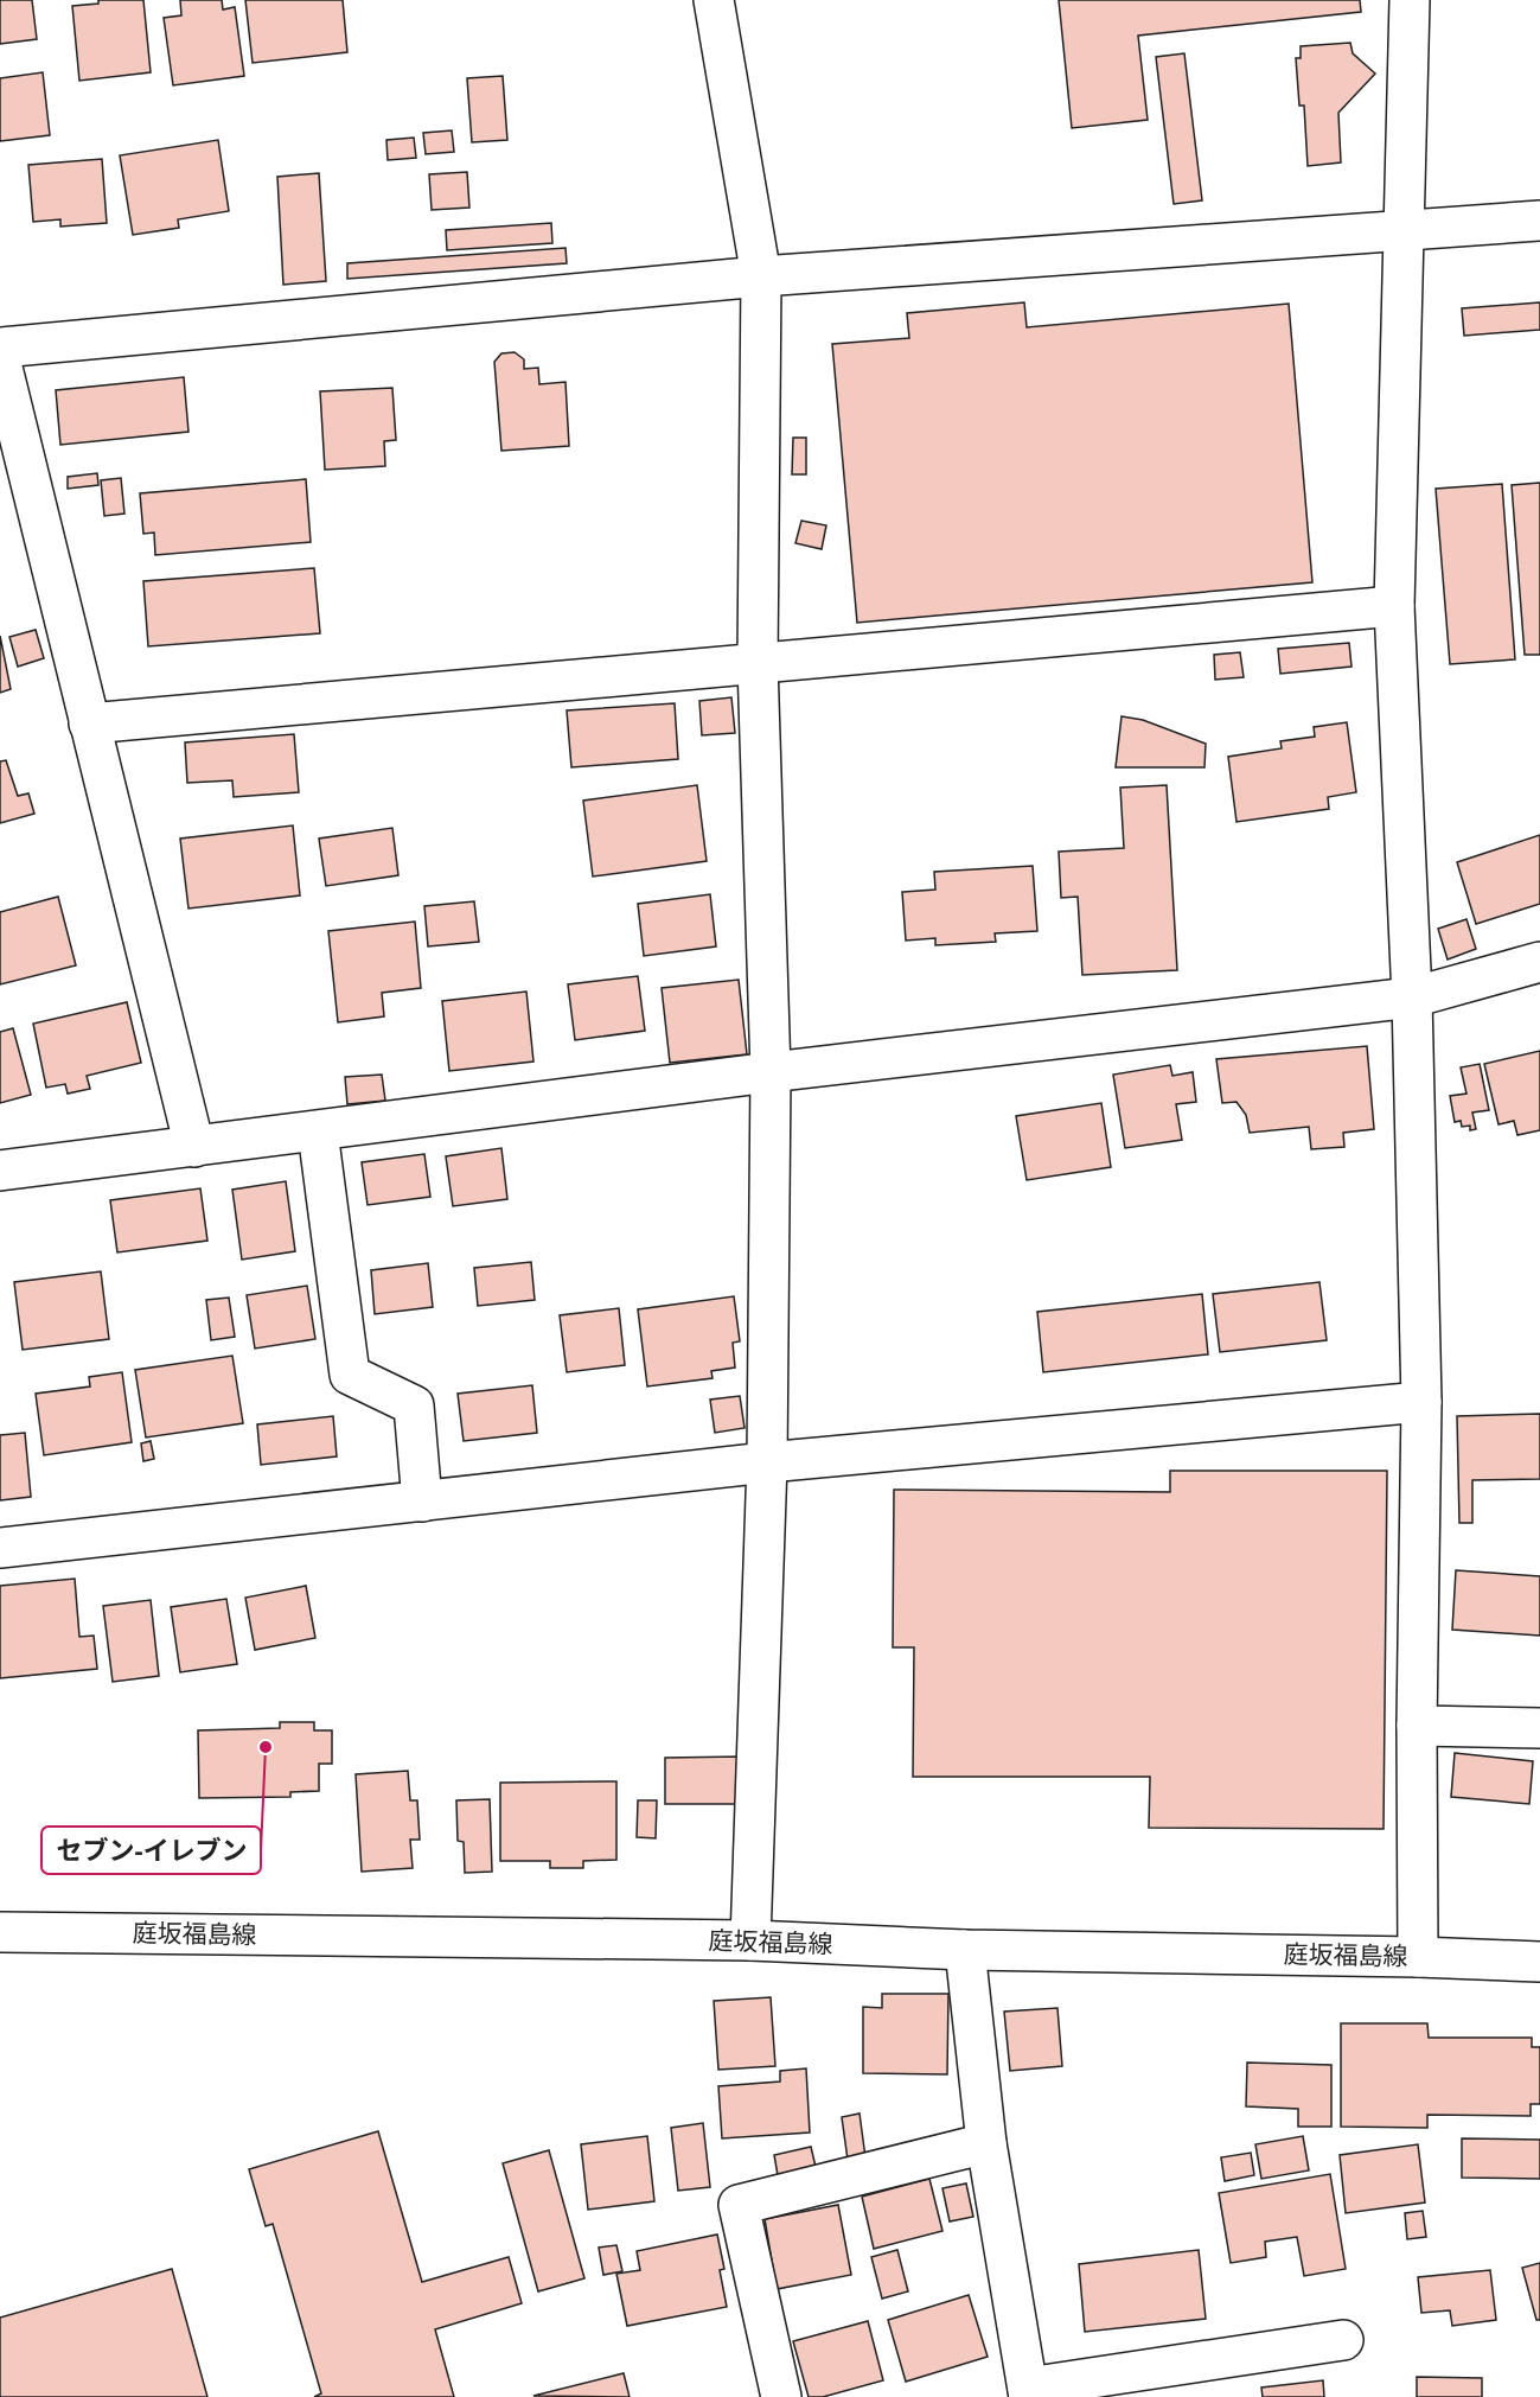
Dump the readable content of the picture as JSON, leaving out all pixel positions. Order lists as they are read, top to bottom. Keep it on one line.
{"streets":{"street":["庭坂福島線"]},"places":["セブン-イレブン"]}
